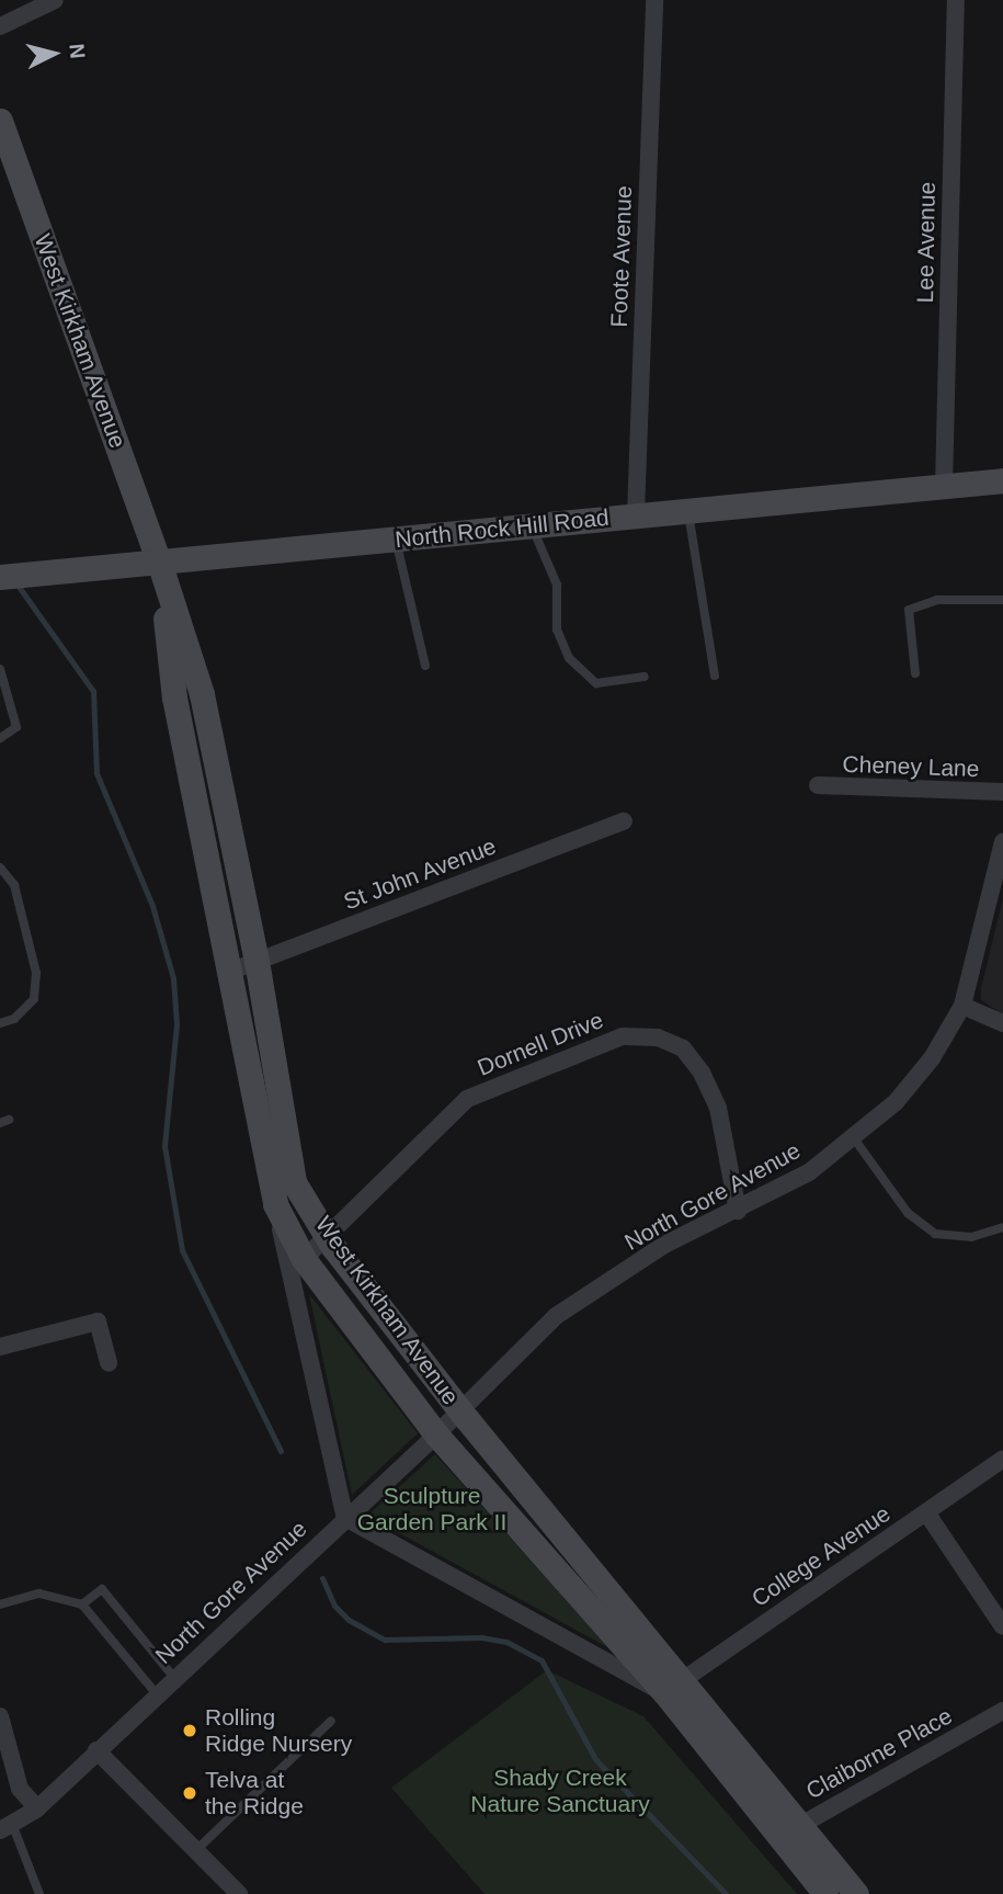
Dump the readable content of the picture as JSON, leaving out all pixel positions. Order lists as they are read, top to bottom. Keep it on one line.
{"streets":{"street":["Lee Avenue","Foote Avenue","West Kirkham Avenue","North Rock Hill Road","Cheney Lane","St John Avenue","Dornell Drive","North Gore Avenue","College Avenue","Claiborne Place"]},"crossings":[["Lee Avenue","North Rock Hill Road"],["Foote Avenue","North Rock Hill Road"],["West Kirkham Avenue","North Rock Hill Road"],["West Kirkham Avenue","St John Avenue"],["West Kirkham Avenue","Dornell Drive"],["West Kirkham Avenue","North Gore Avenue"],["West Kirkham Avenue","College Avenue"],["West Kirkham Avenue","Claiborne Place"],["Dornell Drive","North Gore Avenue"]],"parks":["Sculpture Garden Park II","Shady Creek Nature Sanctuary"],"places":["Rolling Ridge Nursery","Telva at the Ridge"],"north":"right"}
